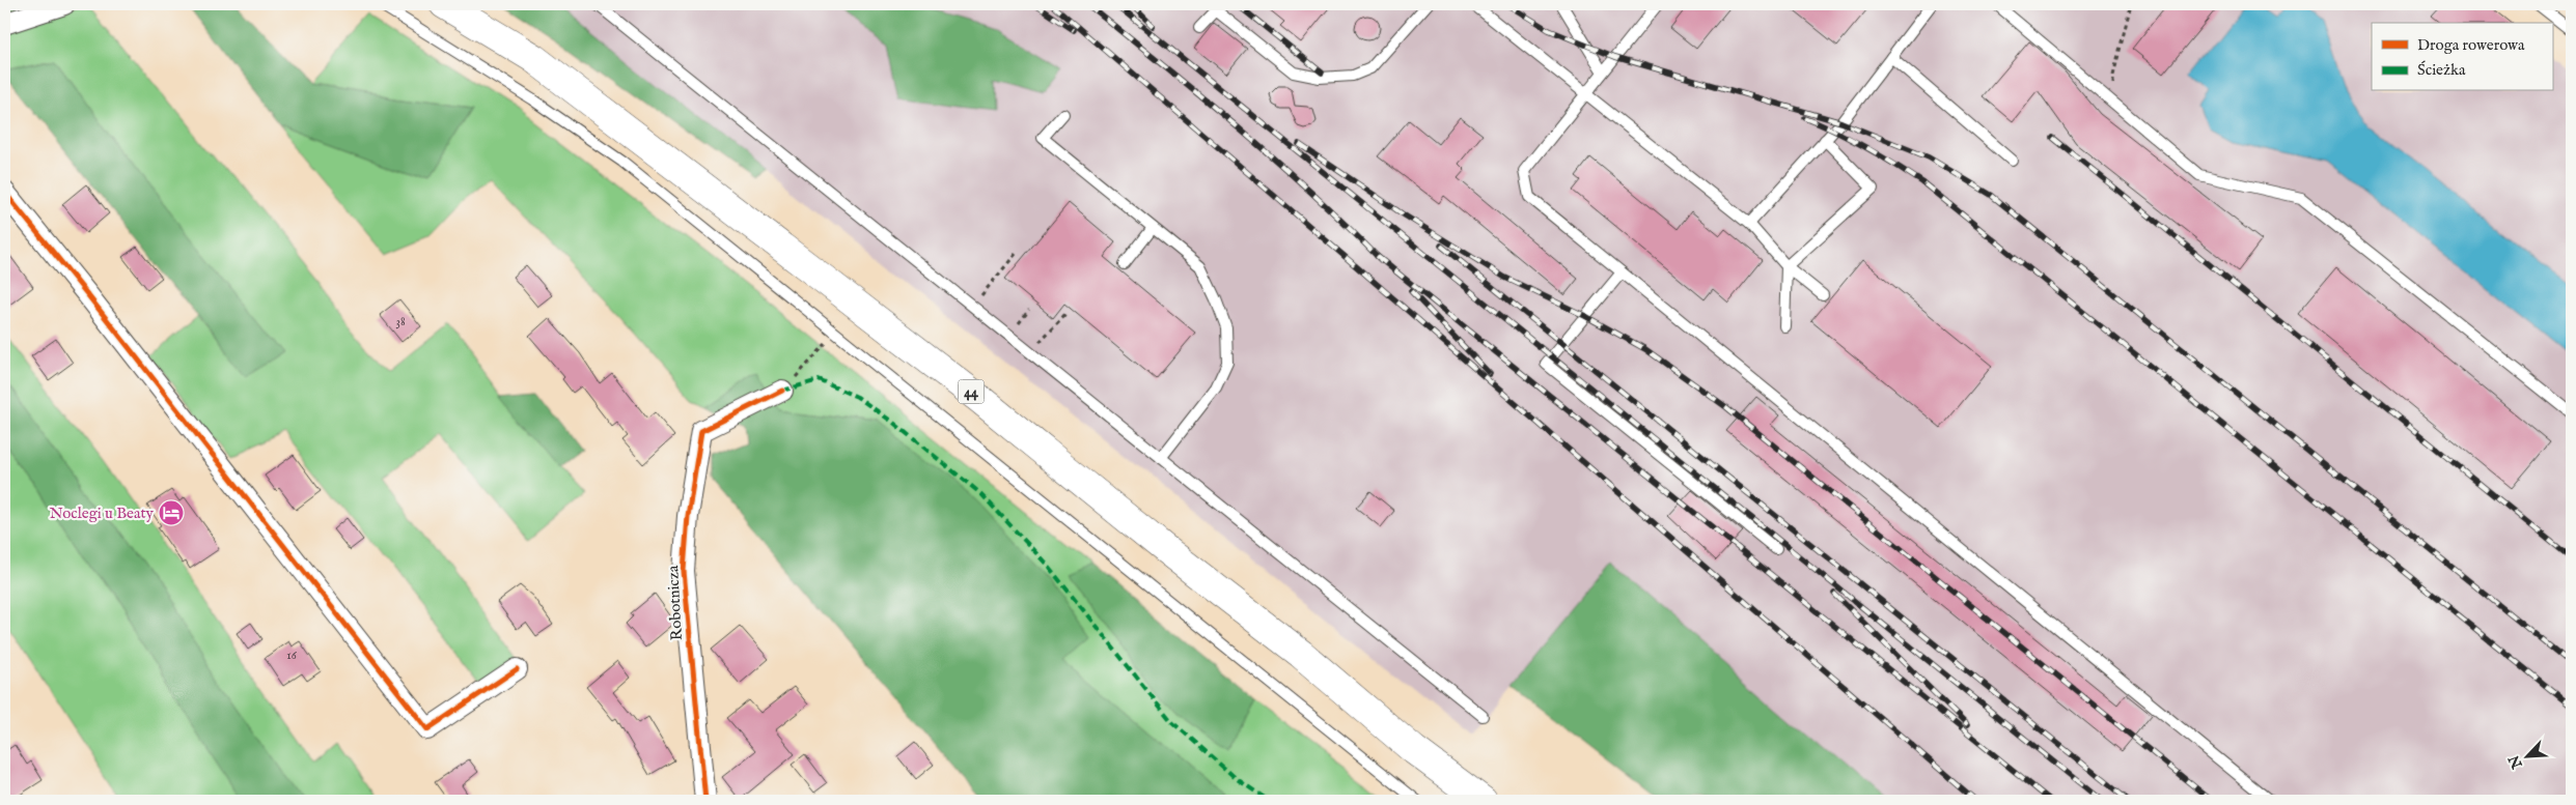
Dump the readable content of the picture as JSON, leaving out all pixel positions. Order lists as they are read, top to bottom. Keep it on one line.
{"streets":{"main road":["44"],"street":["Robotnicza"]},"places":{"hotel":["Noclegi u Beaty"]},"house_numbers":["38","16"],"legend":["Droga rowerowa","Ścieżka"],"north":"bottom left"}
